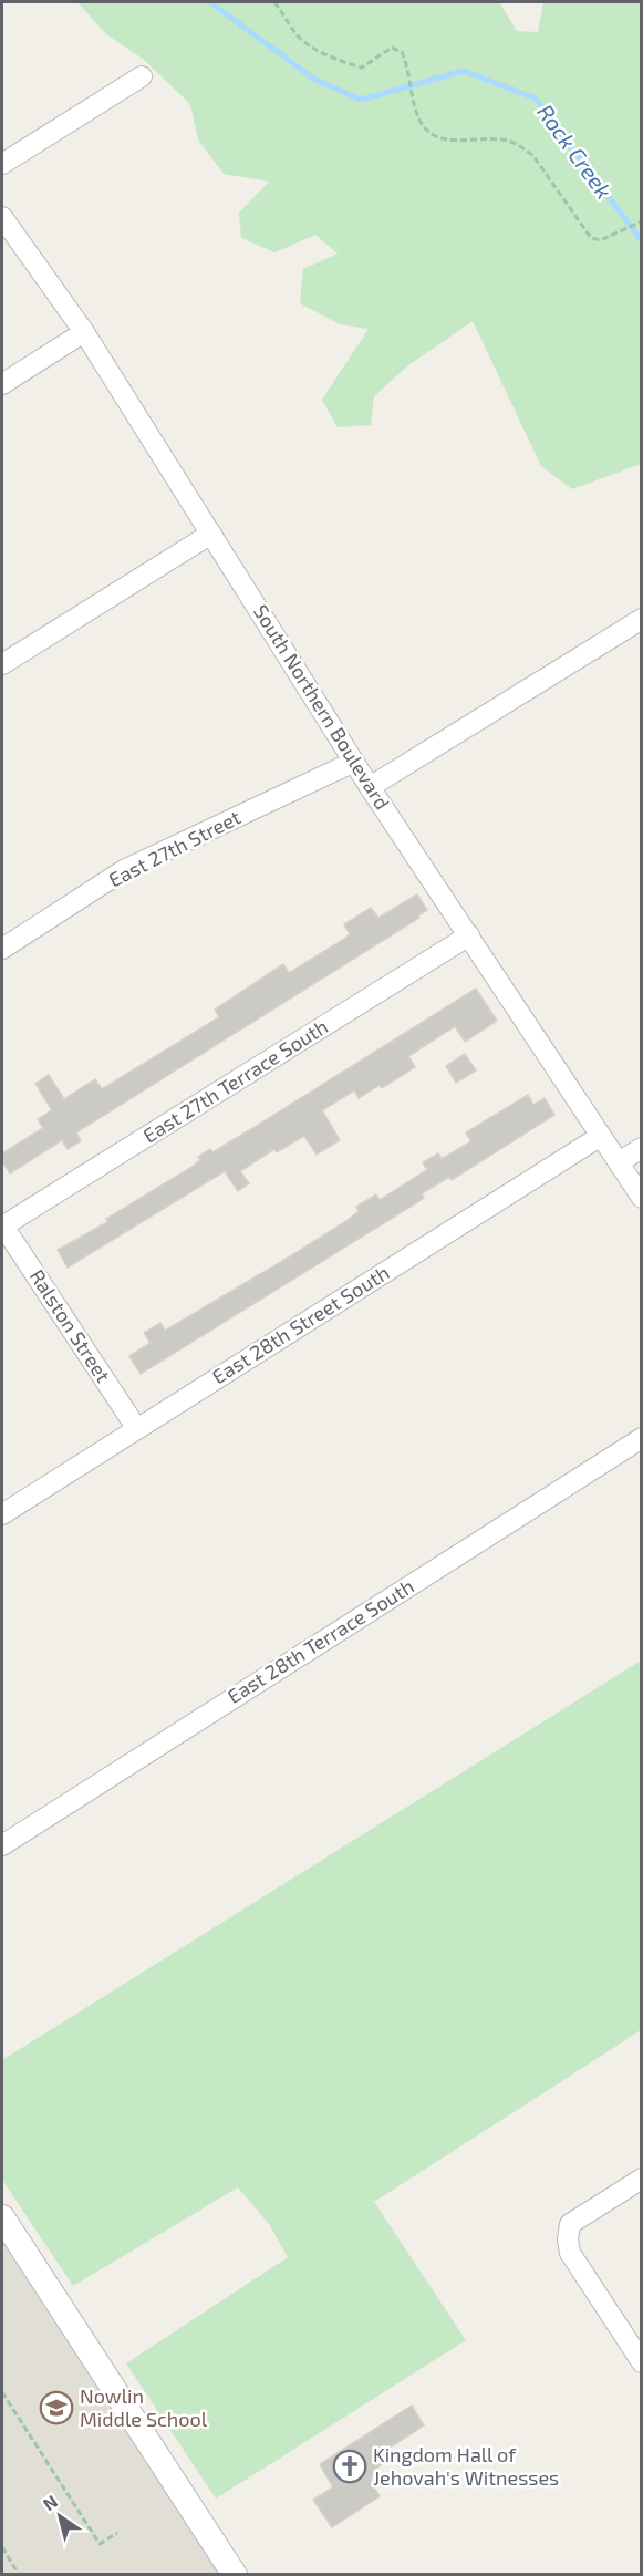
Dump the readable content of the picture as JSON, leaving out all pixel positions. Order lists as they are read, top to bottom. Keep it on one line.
{"streets":{"street":["South Northern Boulevard","East 27th Street","East 27th Terrace South","East 28th Street South","Ralston Street","East 28th Terrace South"]},"crossings":[["South Northern Boulevard","East 27th Street"],["South Northern Boulevard","East 27th Terrace South"],["South Northern Boulevard","East 28th Street South"],["East 27th Terrace South","Ralston Street"],["East 28th Street South","Ralston Street"]],"water":["Rock Creek"],"places":{"school or university":["Nowlin Middle School"],"church":["Kingdom Hall of Jehovah's Witnesses"]},"north":"top left"}
